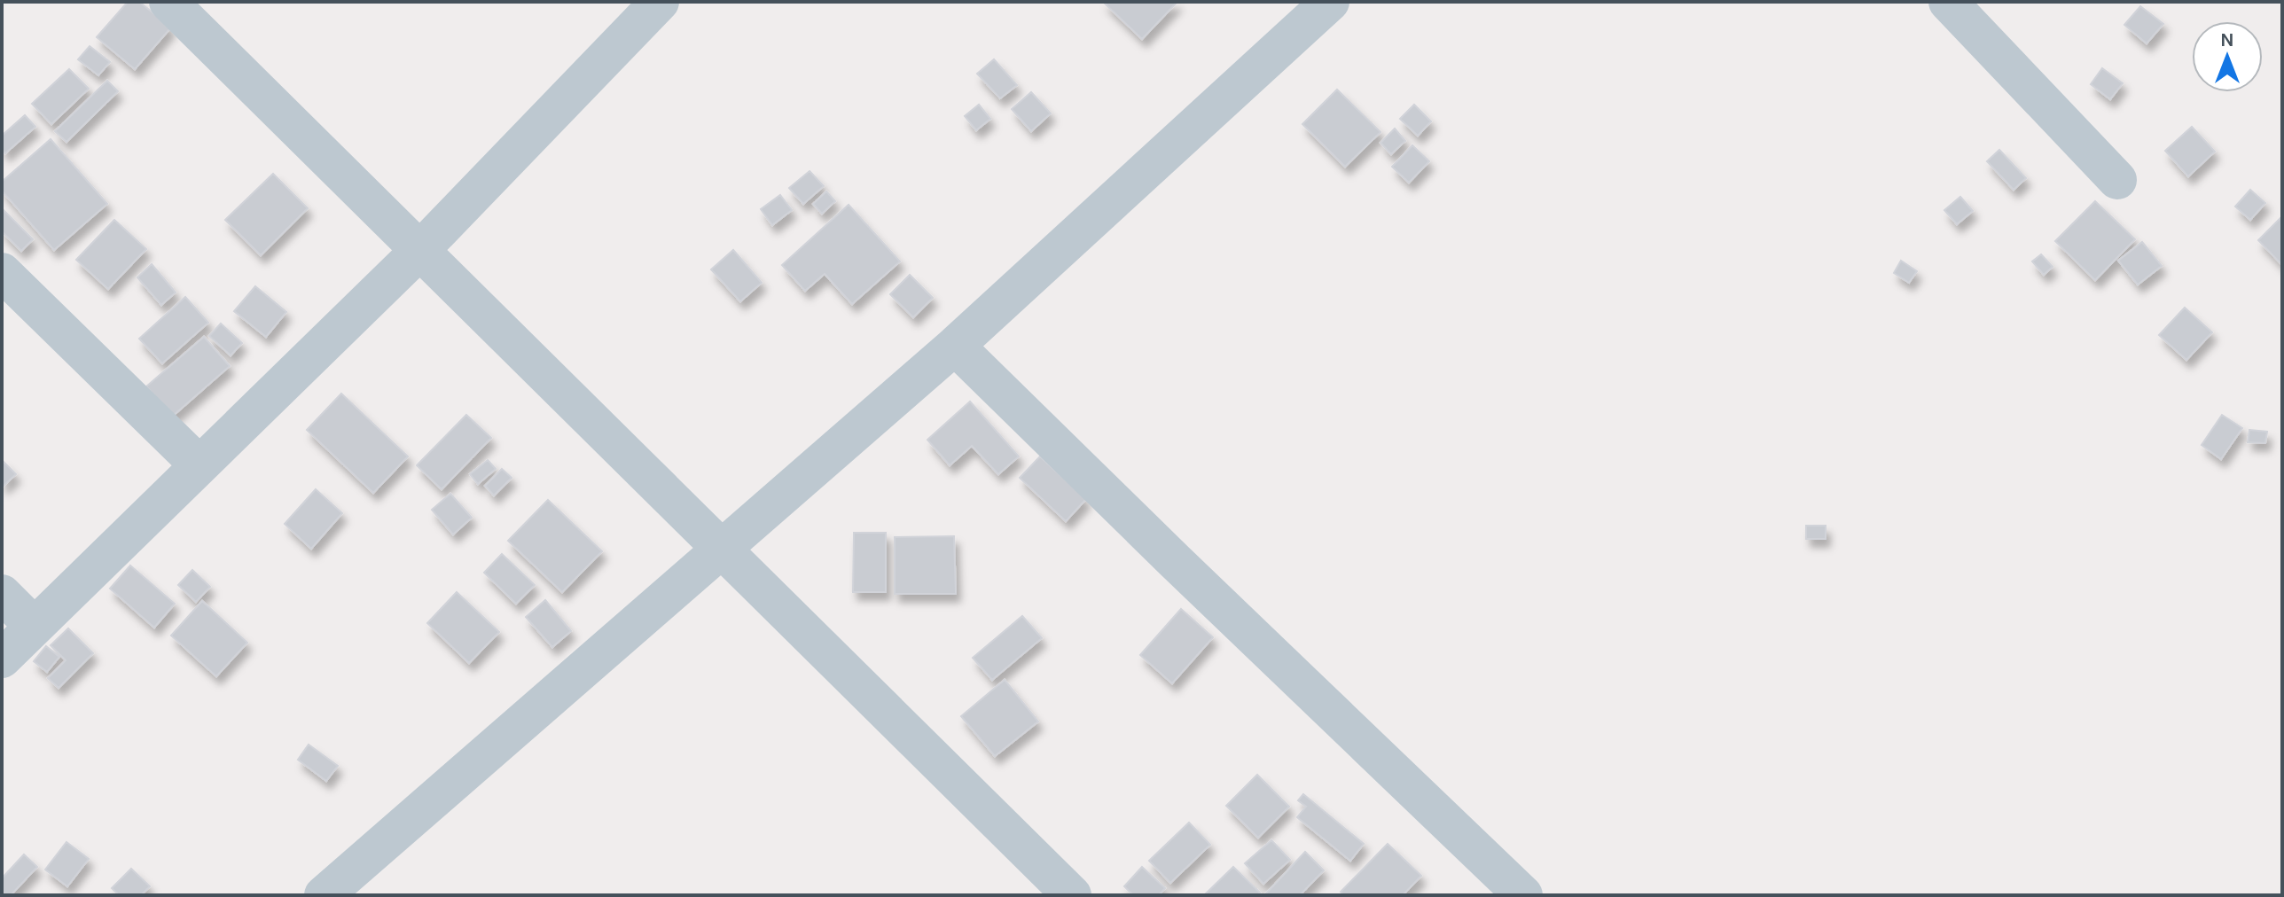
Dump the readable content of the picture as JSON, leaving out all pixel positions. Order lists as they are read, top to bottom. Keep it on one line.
{"north":"top"}
